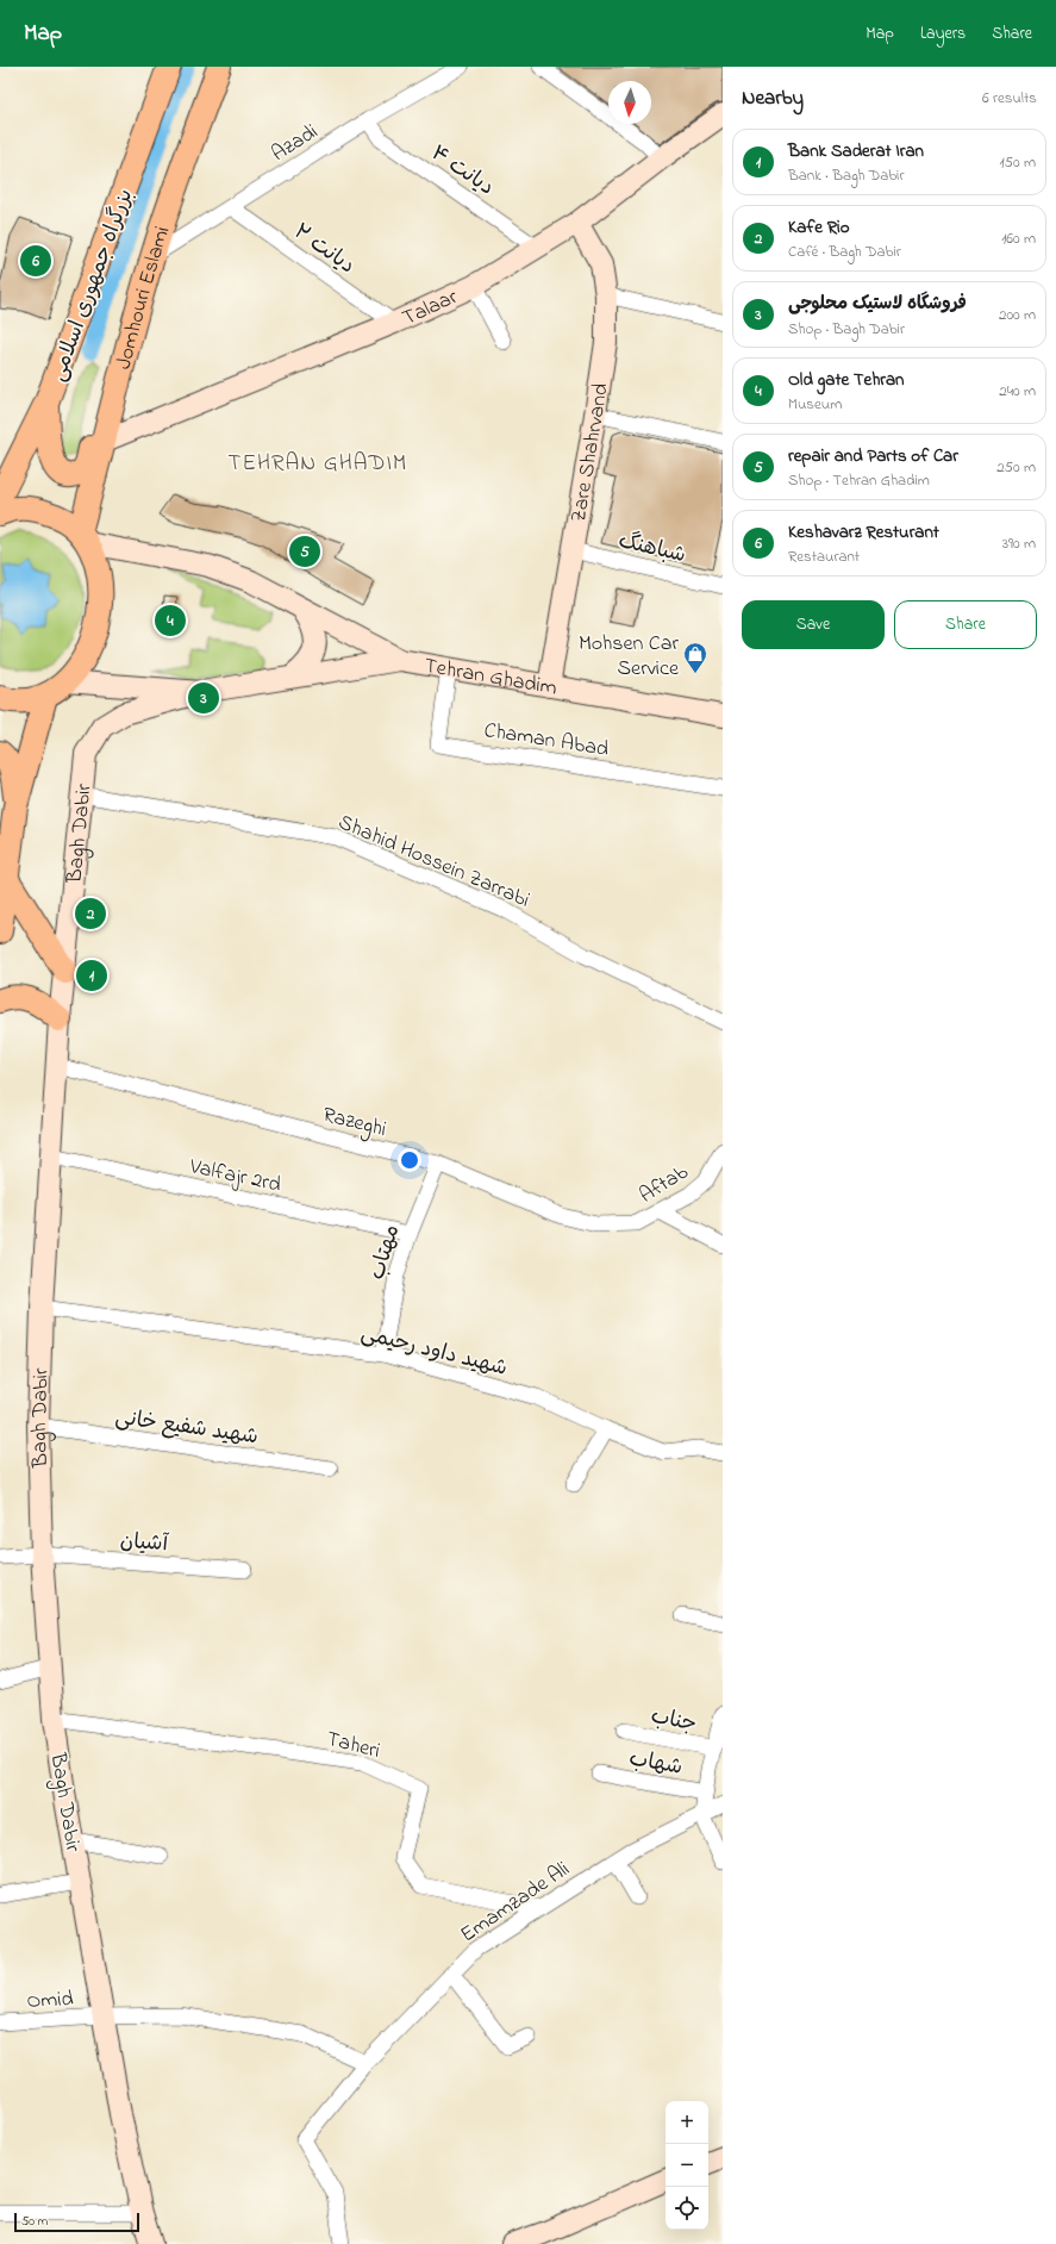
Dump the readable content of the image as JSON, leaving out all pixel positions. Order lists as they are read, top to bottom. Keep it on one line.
{"streets":{"main road":["بزرگراه جمهوری اسلامی","Jomhouri Eslami","Talaar","Zare Shahrvand","Tehran Ghadim","Bagh Dabir"],"street":["Azadi","دیانت ۴","دیانت ۲","شباهنگ","Chaman Abad","Shahid Hossein Zarrabi","Razeghi","Valfajr 2rd","Aftab","مهتاب","شهید داود رحیمی","شهید شفیع خانی","آشیان","جناب","Taheri","شهاب","Emamzade Ali","Omid"]},"crossings":[["Azadi","دیانت ۴"],["Azadi","دیانت ۲"],["Azadi","Jomhouri Eslami"],["دیانت ۴","Talaar"],["دیانت ۲","Talaar"],["Jomhouri Eslami","Talaar"],["Talaar","Zare Shahrvand"],["Zare Shahrvand","شباهنگ"],["Zare Shahrvand","Tehran Ghadim"],["Tehran Ghadim","Chaman Abad"],["Bagh Dabir","Shahid Hossein Zarrabi"],["Bagh Dabir","Razeghi"],["Bagh Dabir","Valfajr 2rd"],["Bagh Dabir","شهید داود رحیمی"],["Bagh Dabir","شهید شفیع خانی"],["Bagh Dabir","آشیان"],["Bagh Dabir","Taheri"],["Bagh Dabir","Omid"],["Razeghi","Aftab"],["Razeghi","مهتاب"],["Valfajr 2rd","مهتاب"],["مهتاب","شهید داود رحیمی"],["Taheri","Emamzade Ali"],["Emamzade Ali","Omid"]],"districts":["TEHRAN GHADIM"],"places":{"shop":["Mohsen Car Service"]},"scale_bar":"50 m","north":"bottom","page":{"header":"Map","nav":["Map","Layers","Share"],"heading":["Nearby","6 results"],"list":[{"mark":"1","name":"Bank Saderat Iran","note":"Bank · Bagh Dabir","value":"150 m"},{"mark":"2","name":"Kafe Rio","note":"Café · Bagh Dabir","value":"160 m"},{"mark":"3","name":"فروشگاه لاستیک محلوجی","note":"Shop · Bagh Dabir","value":"200 m"},{"mark":"4","name":"Old gate Tehran","note":"Museum","value":"240 m"},{"mark":"5","name":"repair and Parts of Car","note":"Shop · Tehran Ghadim","value":"250 m"},{"mark":"6","name":"Keshavarz Resturant","note":"Restaurant","value":"390 m"}],"pins":["6","5","4","3","2","1"],"buttons":["Save","Share"],"map_buttons":["+","−"],"scale":"50 m"}}
